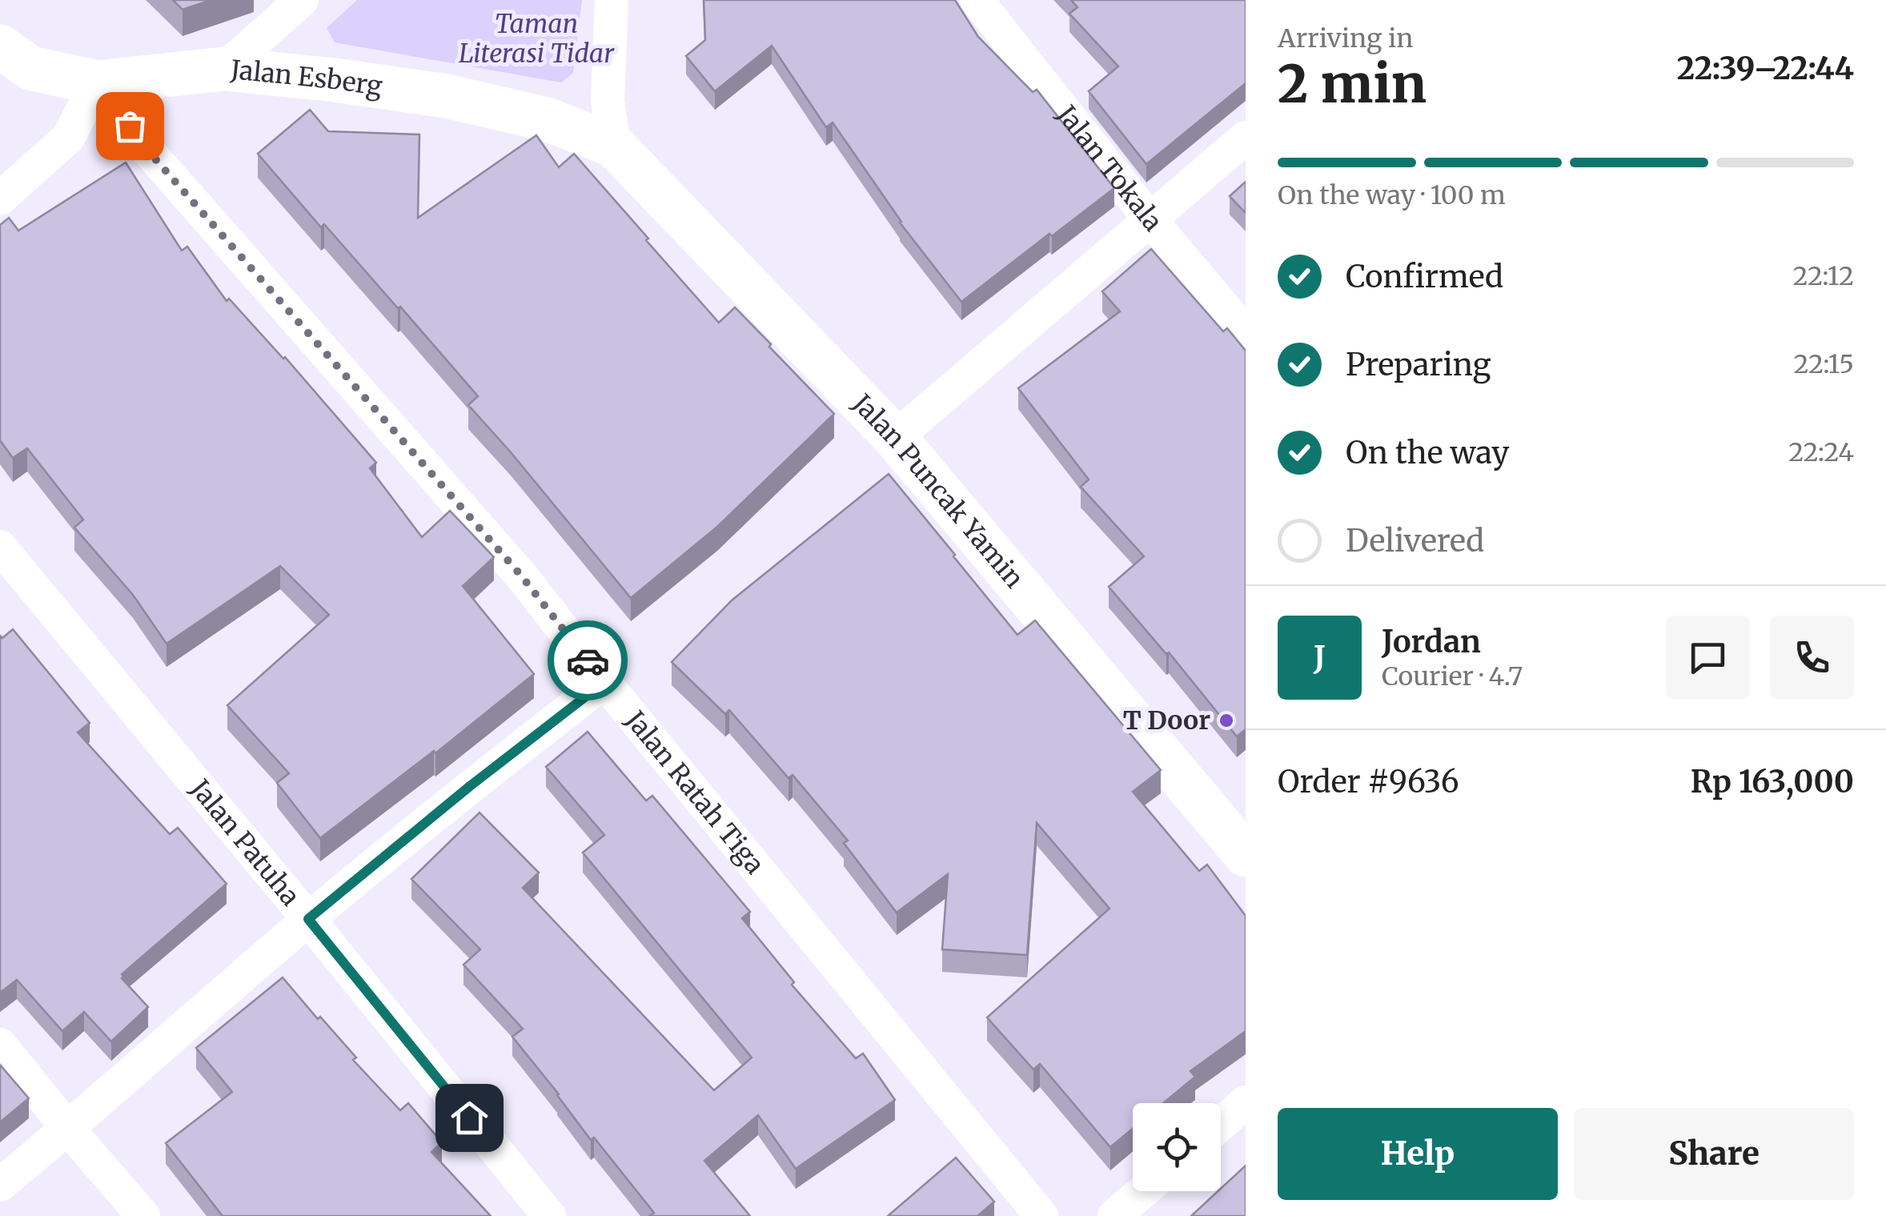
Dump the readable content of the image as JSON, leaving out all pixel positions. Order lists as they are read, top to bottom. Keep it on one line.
{"streets":{"main road":["Jalan Esberg","Jalan Puncak Yamin"],"street":["Jalan Tokala","Jalan Ratah Tiga","Jalan Patuha"]},"crossings":[["Jalan Esberg","Jalan Puncak Yamin"],["Jalan Esberg","Jalan Ratah Tiga"]],"parks":["Taman Literasi Tidar"],"places":["T Door"],"page":{"heading":["2 min","Arriving in","22:39–22:44"],"panel":["Jordan","Courier · 4.7","Order #9636","Rp 163,000"],"bar":"On the way · 100 m","list":[["Confirmed","22:12"],["Preparing","22:15"],["On the way","22:24"],"Delivered"],"round":"J","buttons":["Help","Share"]}}
